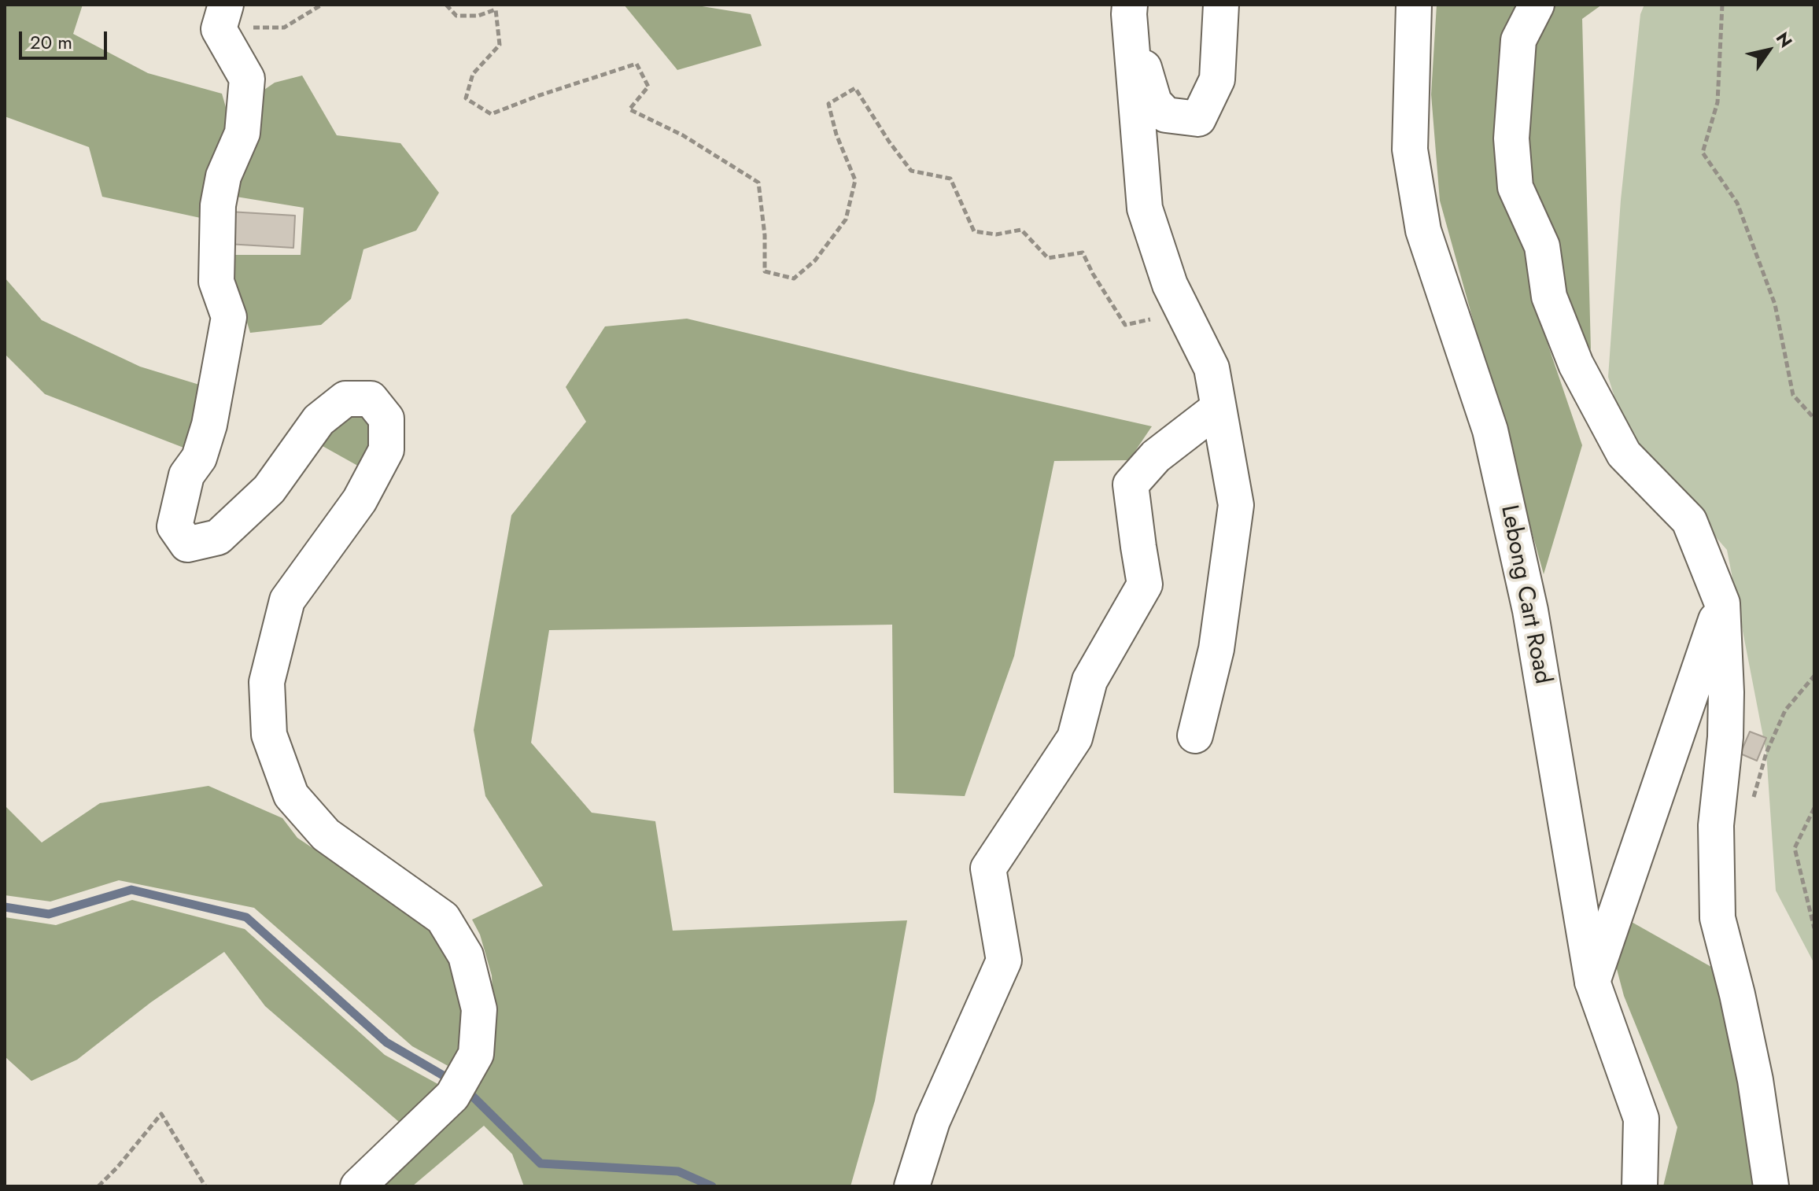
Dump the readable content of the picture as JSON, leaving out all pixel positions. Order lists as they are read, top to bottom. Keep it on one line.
{"streets":{"main road":["Lebong Cart Road"]},"scale_bar":"20 m","north":"top right"}
